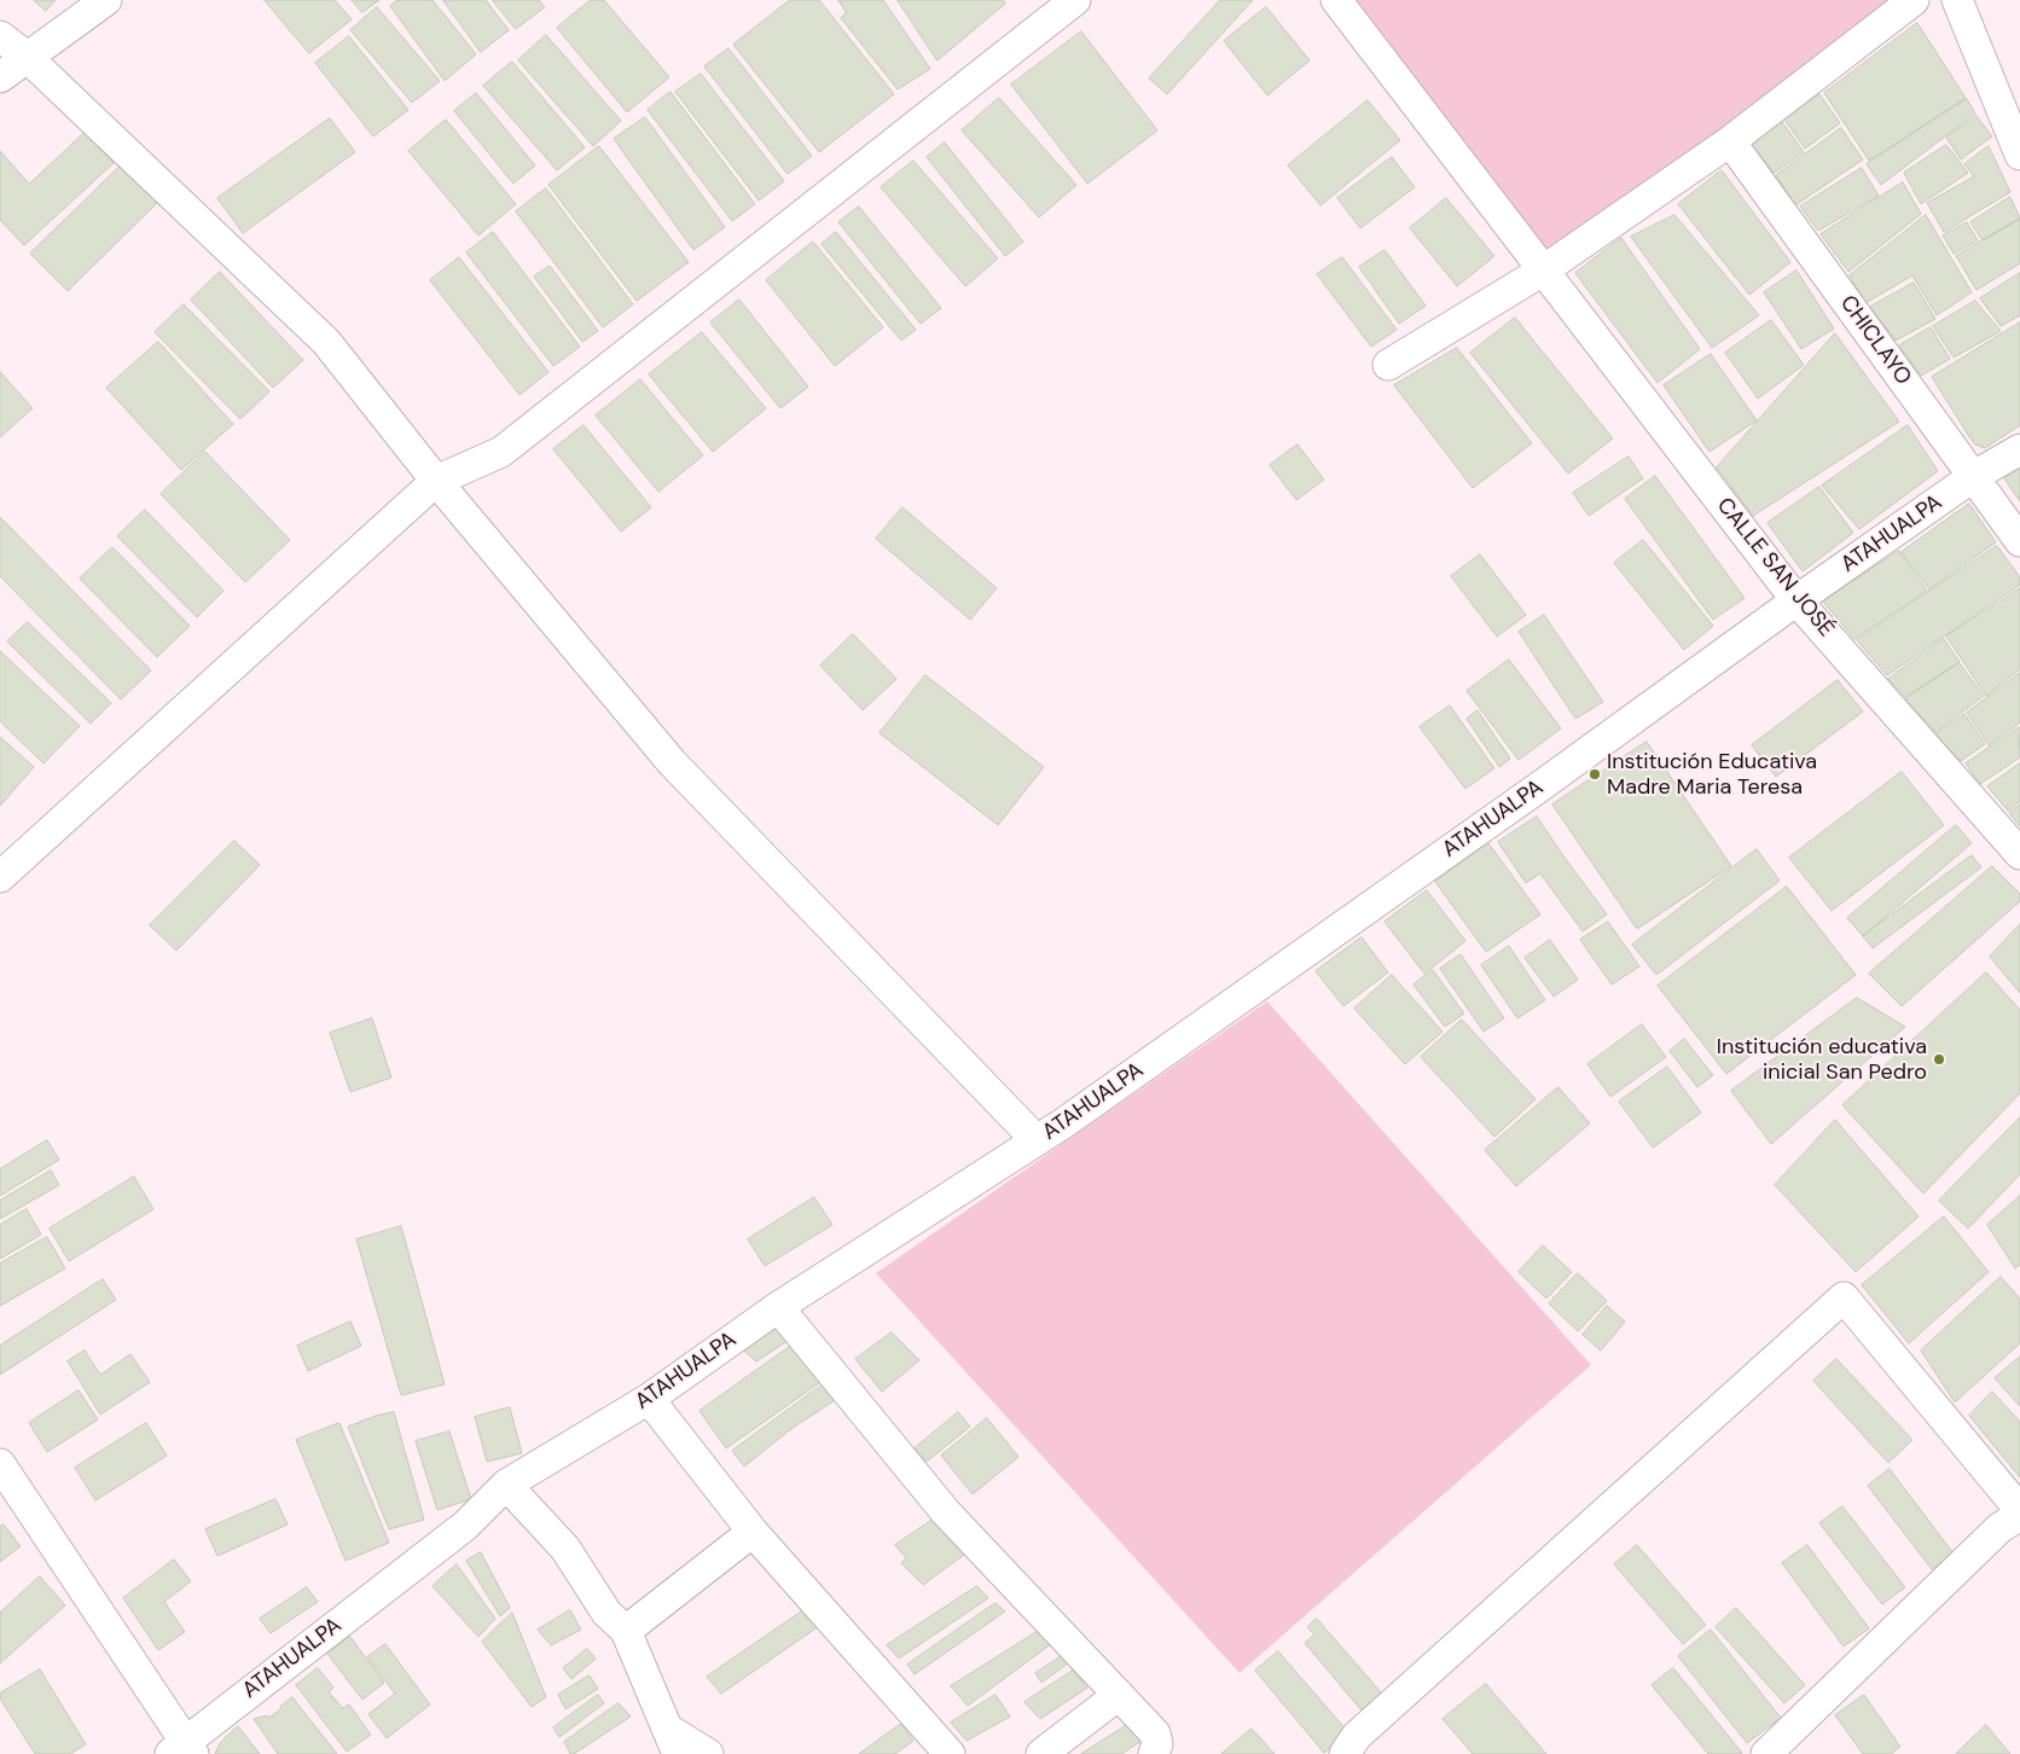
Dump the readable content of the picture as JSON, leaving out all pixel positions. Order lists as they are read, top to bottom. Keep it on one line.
{"streets":{"street":["CHICLAYO","ATAHUALPA","CALLE SAN JOSÉ"]},"crossings":[["CHICLAYO","ATAHUALPA"],["ATAHUALPA","CALLE SAN JOSÉ"]],"places":["Institución Educativa Madre Maria Teresa","Institución educativa inicial San Pedro"]}
